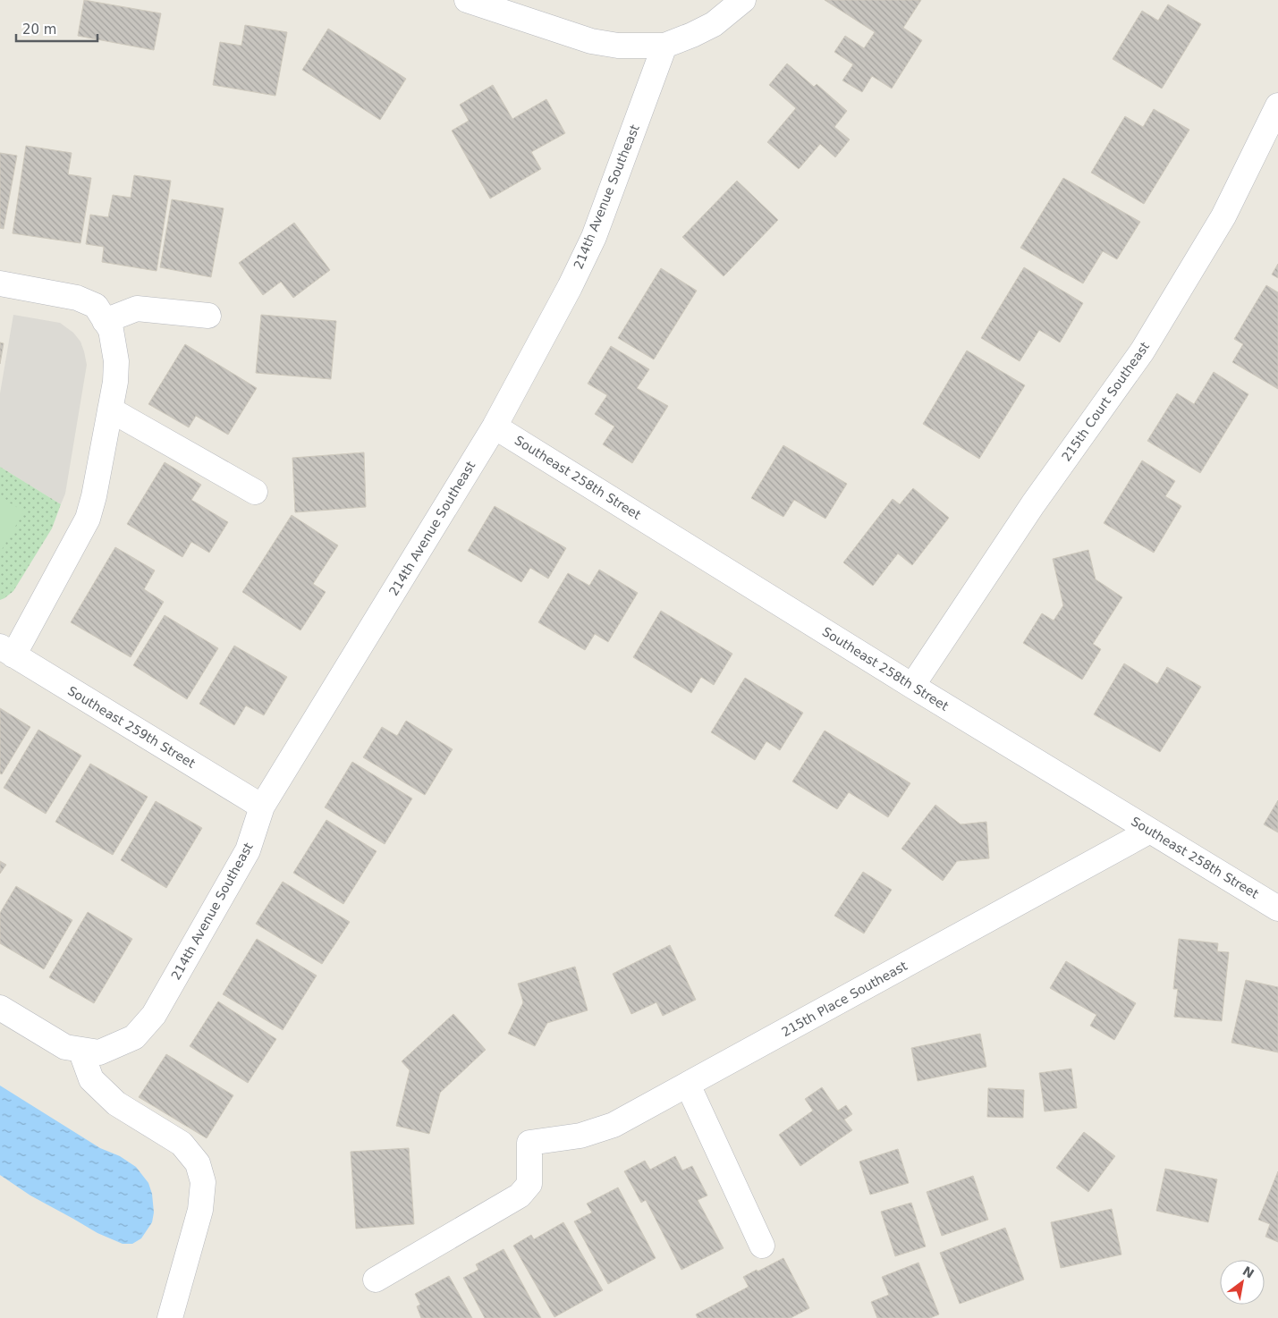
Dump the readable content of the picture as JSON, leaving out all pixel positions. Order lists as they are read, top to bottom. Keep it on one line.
{"streets":{"street":["214th Avenue Southeast","215th Court Southeast","Southeast 258th Street","Southeast 259th Street","215th Place Southeast"]},"crossings":[["214th Avenue Southeast","Southeast 258th Street"],["214th Avenue Southeast","Southeast 259th Street"],["215th Court Southeast","Southeast 258th Street"],["Southeast 258th Street","215th Place Southeast"]],"scale_bar":"20 m","north":"top right"}
